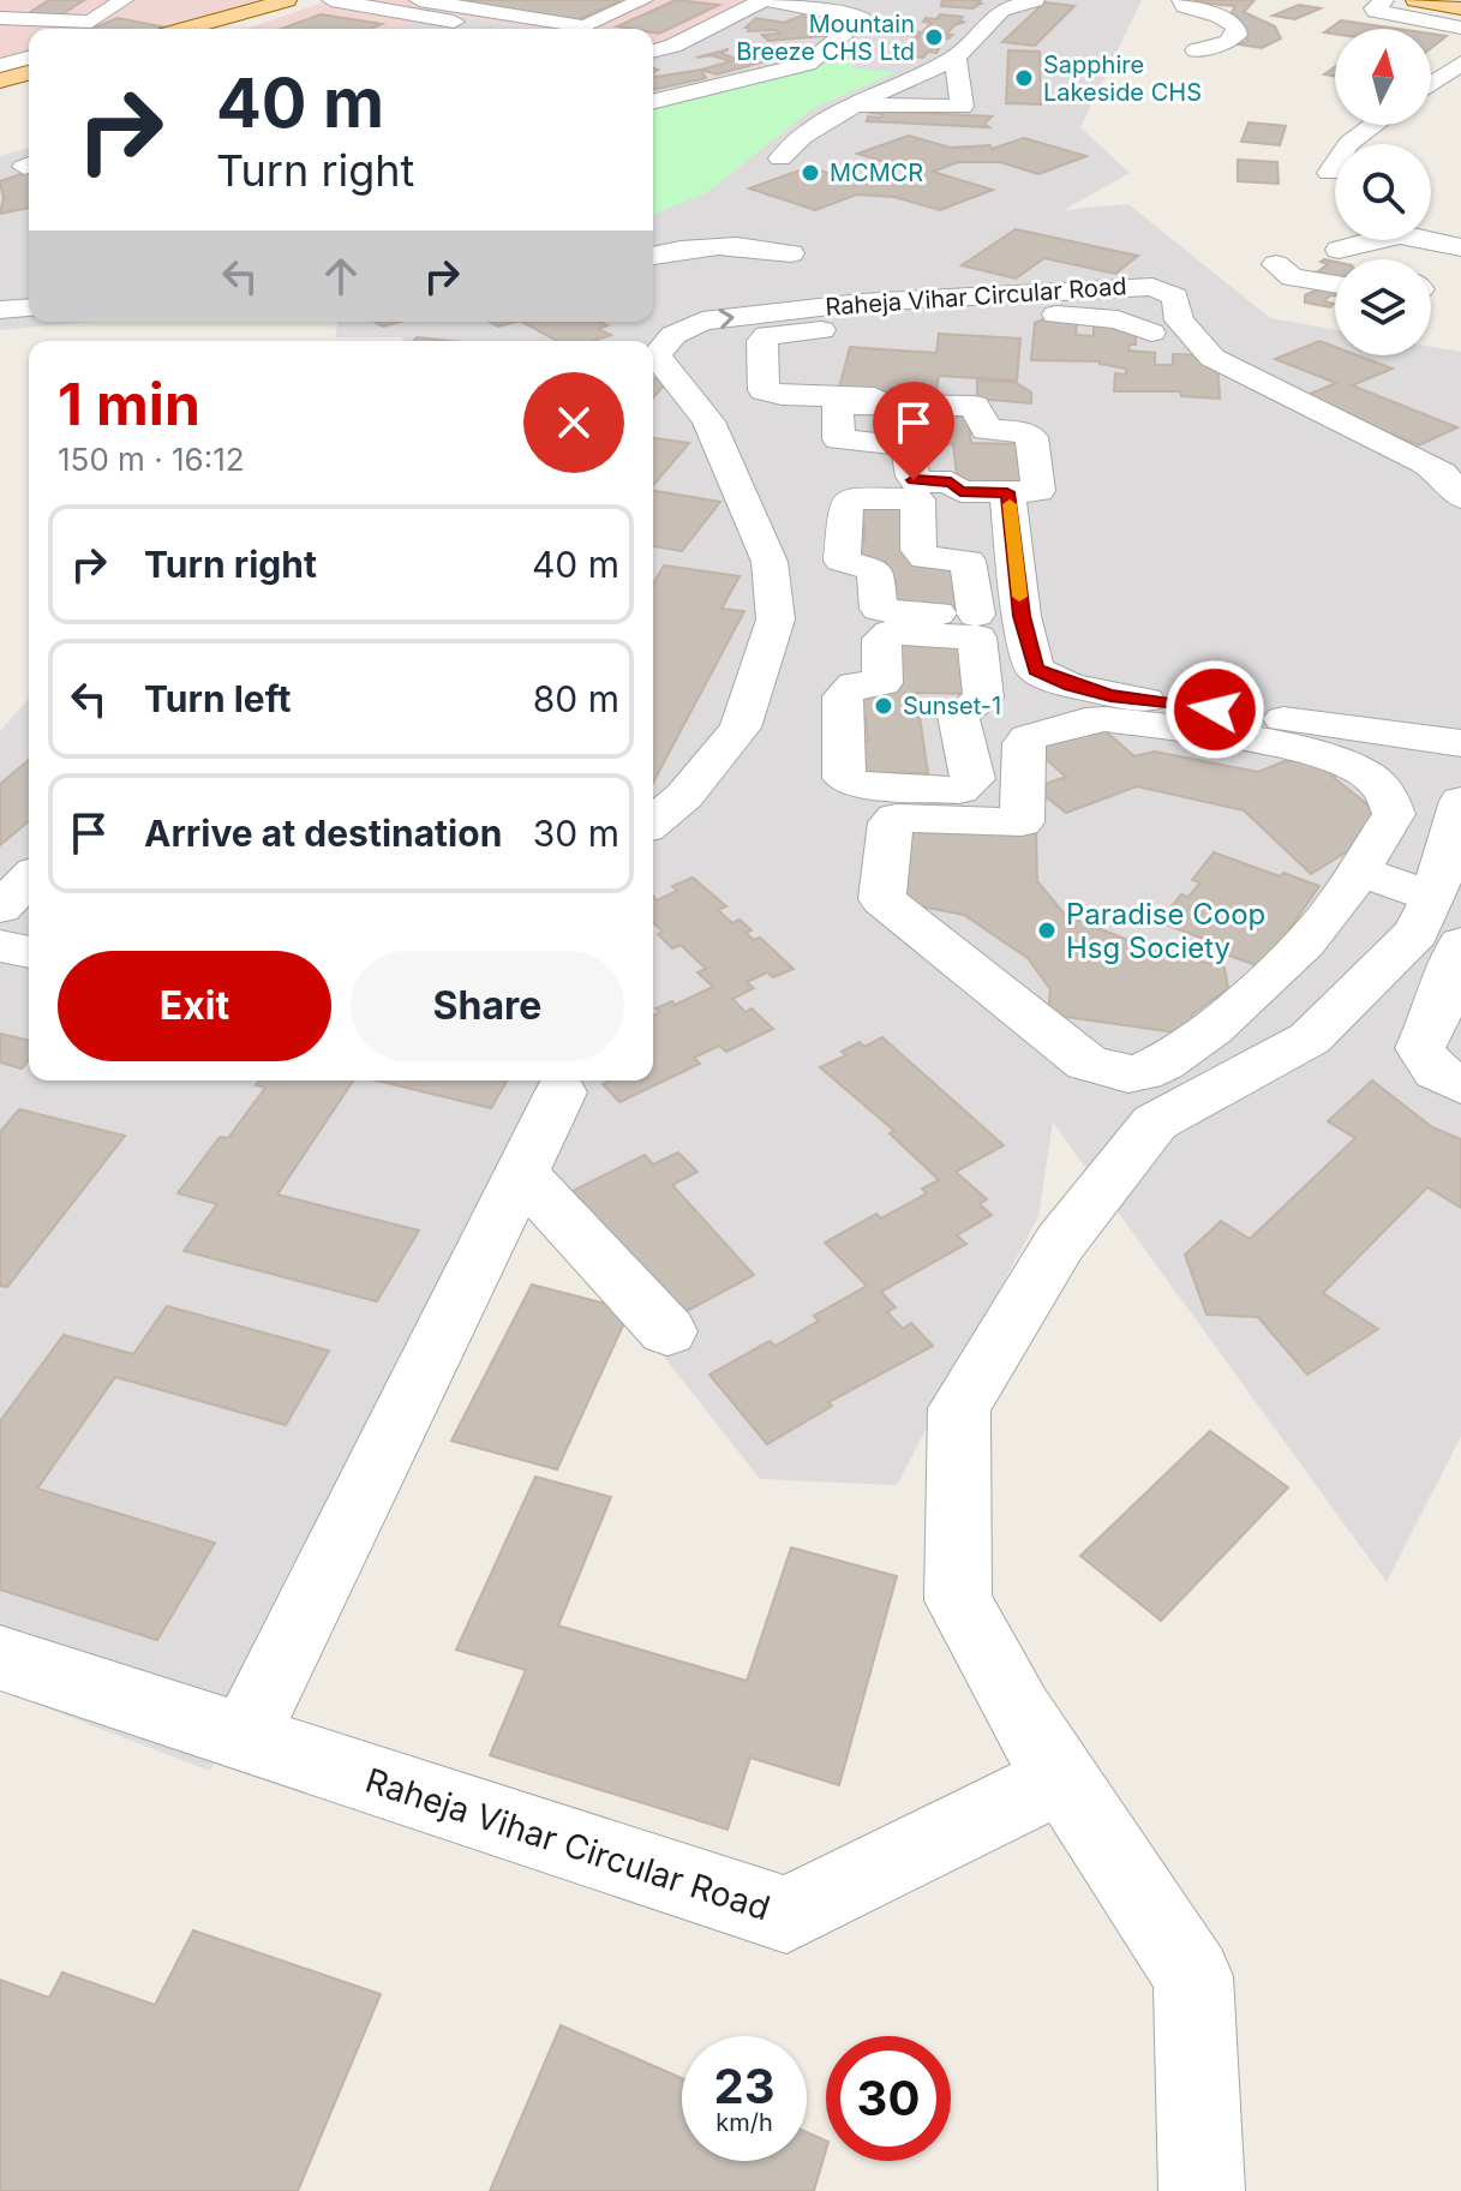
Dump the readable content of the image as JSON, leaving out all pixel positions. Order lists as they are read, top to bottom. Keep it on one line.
{"streets":{"street":["Raheja Vihar Circular Road"]},"places":["Mountain Breeze CHS Ltd","Sapphire Lakeside CHS","MCMCR","Sunset-1","Paradise Coop Hsg Society"],"north":"top","page":{"turn":["40 m","Turn right"],"heading":["1 min","150 m · 16:12"],"list":[{"name":"Turn right","value":"40 m"},{"name":"Turn left","value":"80 m"},{"name":"Arrive at destination","value":"30 m"}],"buttons":["Exit","Share"],"speed":"23 km/h","limit":"30"}}
